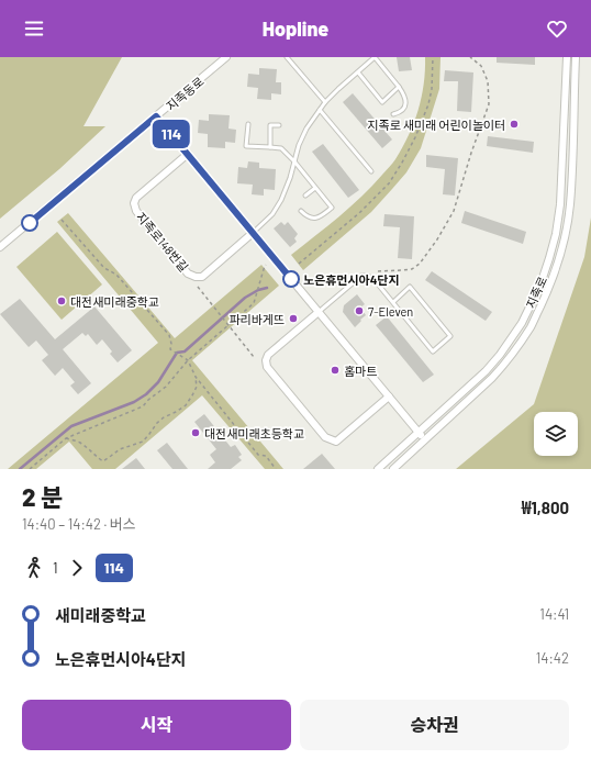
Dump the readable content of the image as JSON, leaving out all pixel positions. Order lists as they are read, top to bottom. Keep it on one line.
{"streets":{"street":["지족동로","지족로148번길","지족로"]},"places":["지족로 새미래 어린이놀이터","노은휴먼시아4단지","대전새미래중학교","7-Eleven","파리바게뜨","홈마트","대전새미래초등학교"],"lines":["bus line 114"],"page":{"header":"Hopline","on_map":"114","heading":["2 분","14:40 – 14:42 · 버스","₩1,800"],"legs":["1","114"],"list":[{"name":"새미래중학교","value":"14:41"},{"name":"노은휴먼시아4단지","value":"14:42"}],"buttons":["시작","승차권"]}}
